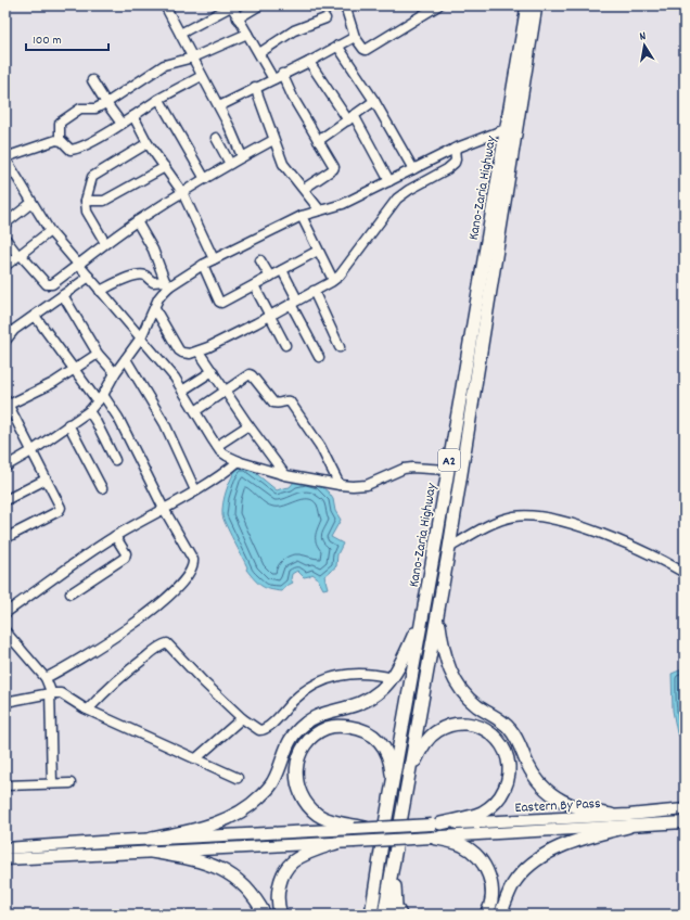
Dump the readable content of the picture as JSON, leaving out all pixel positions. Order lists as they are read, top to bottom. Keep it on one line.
{"streets":{"highway":["Kano-Zaria Highway","A2"],"main road":["Eastern By Pass"]},"scale_bar":"100 m","north":"top"}
